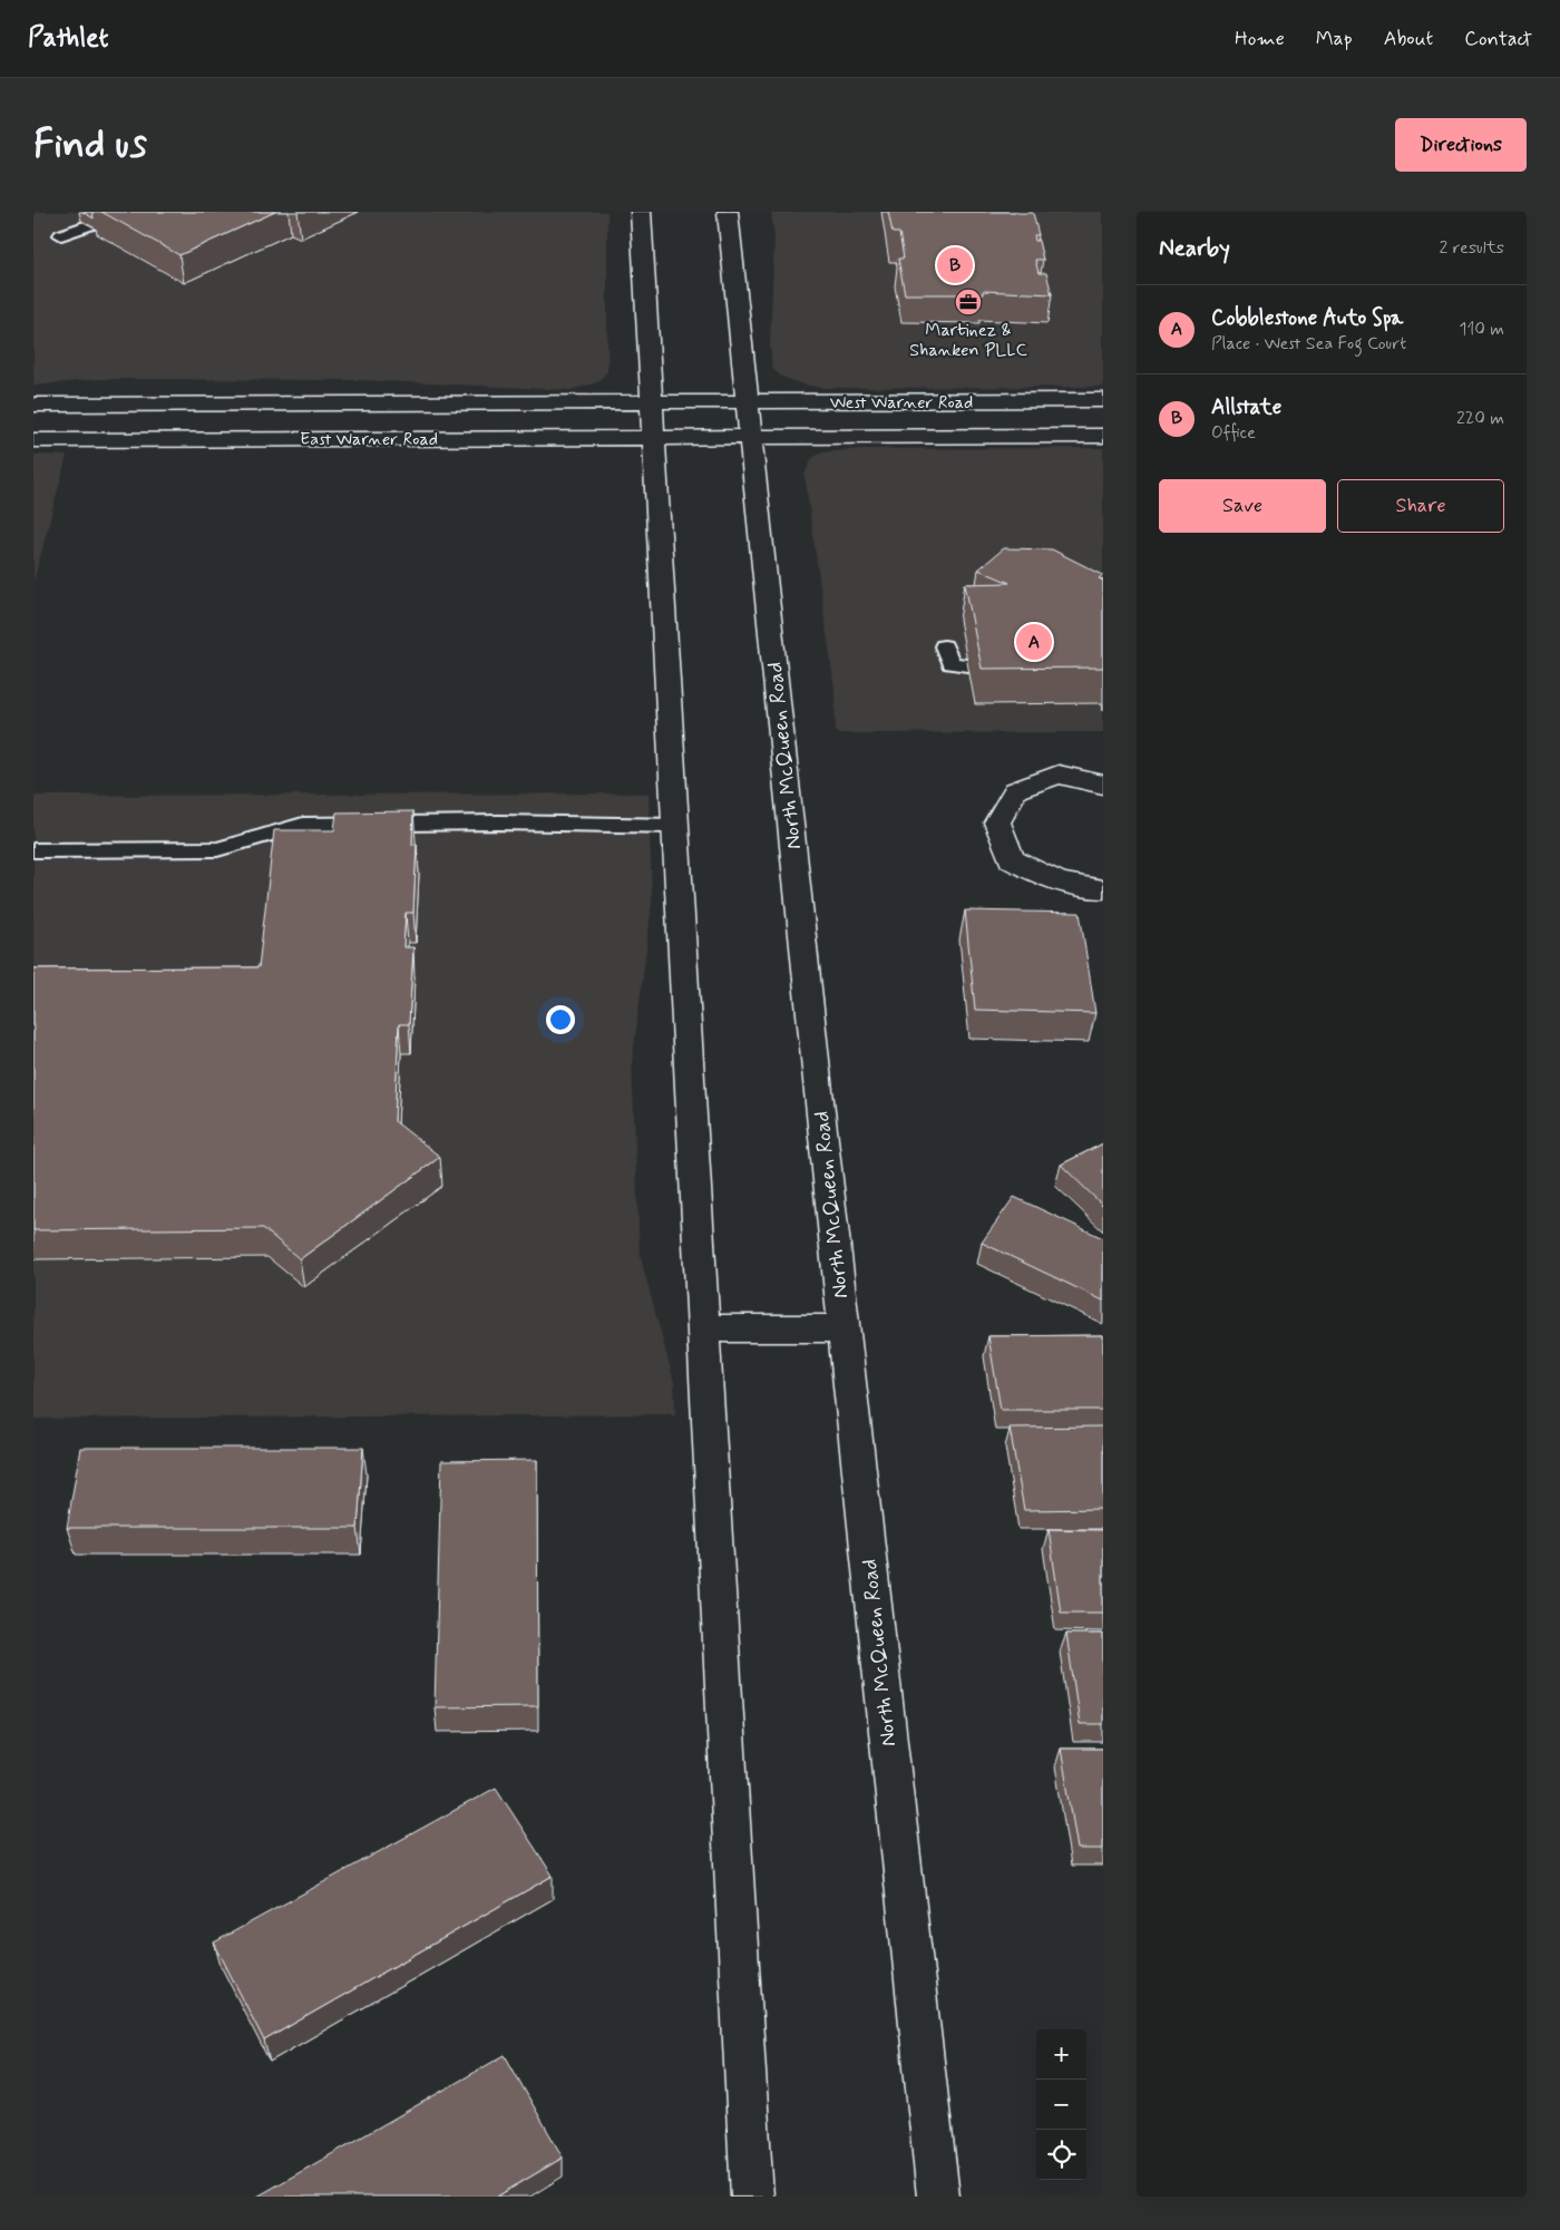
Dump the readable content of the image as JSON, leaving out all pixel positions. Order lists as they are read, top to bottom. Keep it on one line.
{"streets":{"main road":["West Warner Road","East Warner Road","North McQueen Road"]},"crossings":[["West Warner Road","East Warner Road"],["West Warner Road","North McQueen Road"]],"places":{"office":["Martinez & Shanken PLLC"]},"page":{"header":"Pathlet","nav":["Home","Map","About","Contact"],"buttons":["Directions",["Save","Share"]],"title":"Find us","heading":["Nearby","2 results"],"pins":["B","A"],"list":[{"mark":"A","name":"Cobblestone Auto Spa","note":"Place · West Sea Fog Court","value":"110 m"},{"mark":"B","name":"Allstate","note":"Office","value":"220 m"}],"map_buttons":["+","−"]}}
